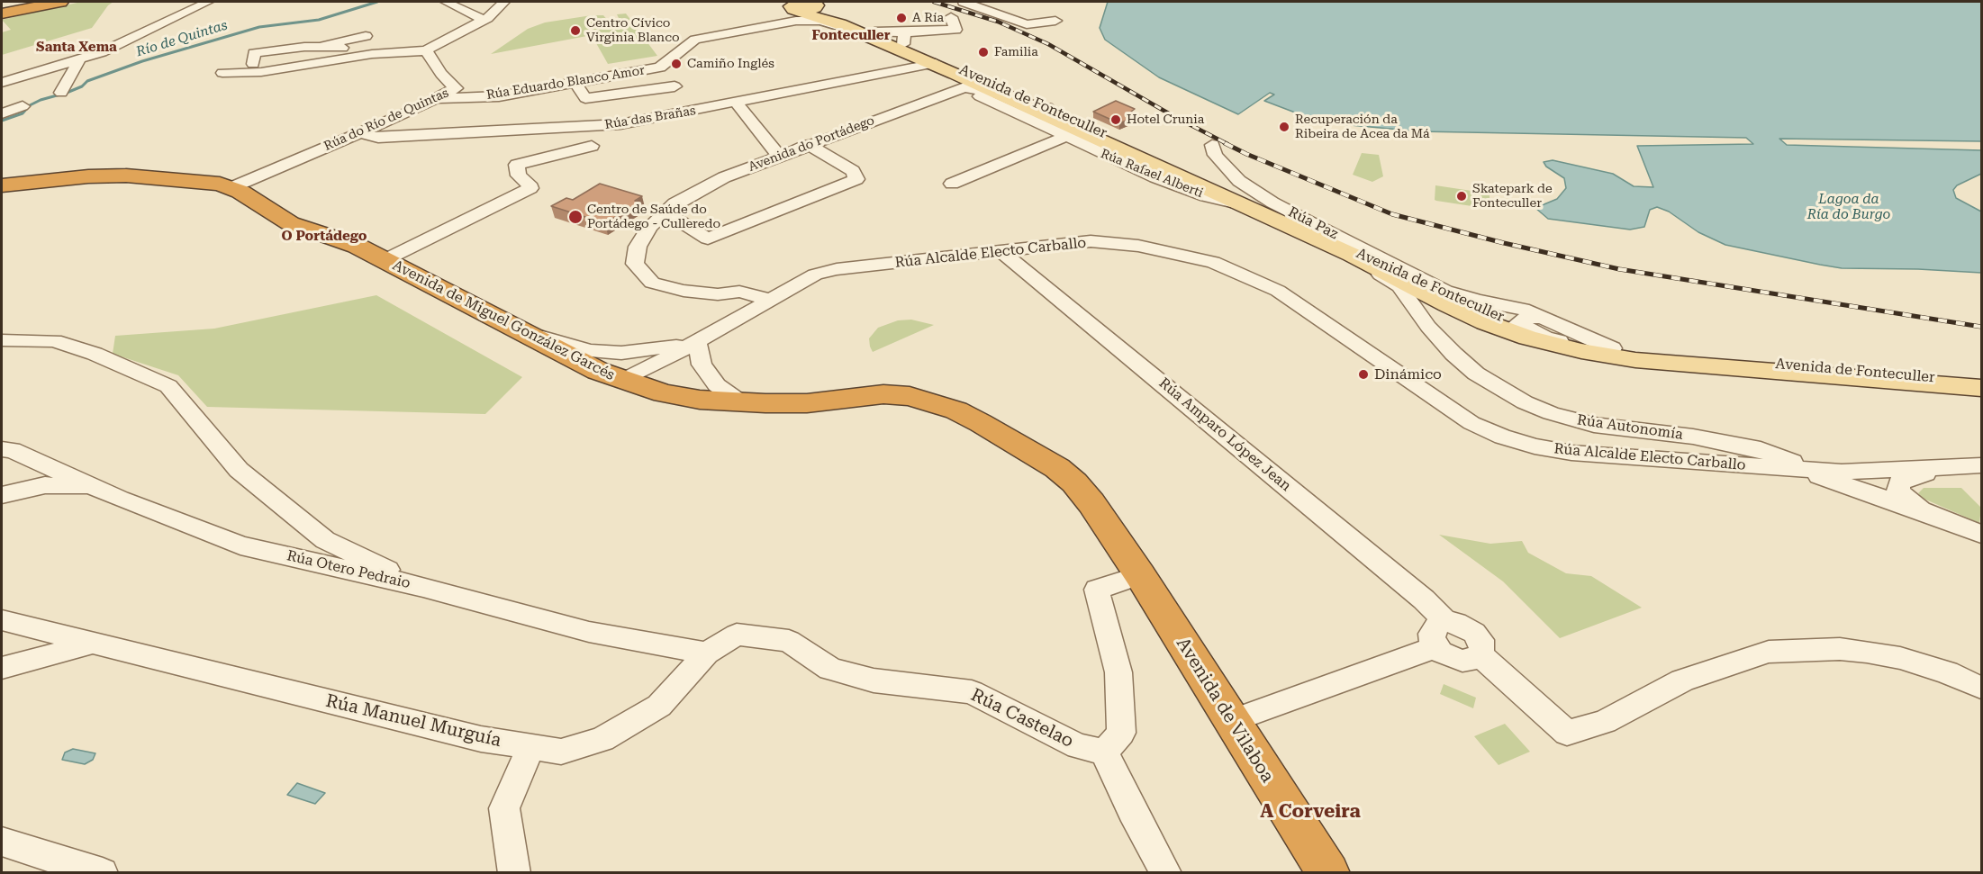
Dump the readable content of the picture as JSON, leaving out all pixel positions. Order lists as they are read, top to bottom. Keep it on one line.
{"streets":{"highway":["Avenida de Miguel González Garcés","Avenida de Vilaboa"],"main road":["Avenida de Fonteculler"],"street":["Rúa Eduardo Blanco Amor","Rúa das Brañas","Rúa do Río de Quintas","Avenida do Portádego","Rúa Rafael Alberti","Rúa Paz","Rúa Alcalde Electo Carballo","Rúa Autonomía","Rúa Amparo López Jean","Rúa Otero Pedraio","Rúa Castelao","Rúa Manuel Murguía"]},"crossings":[["Rúa Eduardo Blanco Amor","Rúa do Río de Quintas"],["Avenida de Fonteculler","Rúa das Brañas"],["Avenida de Fonteculler","Avenida do Portádego"],["Avenida de Fonteculler","Rúa Rafael Alberti"],["Avenida de Fonteculler","Rúa Paz"],["Avenida de Fonteculler","Rúa Autonomía"],["Rúa das Brañas","Rúa do Río de Quintas"],["Rúa das Brañas","Avenida do Portádego"],["Rúa das Brañas","Rúa Rafael Alberti"],["Rúa do Río de Quintas","Avenida de Miguel González Garcés"],["Avenida do Portádego","Rúa Rafael Alberti"],["Avenida do Portádego","Rúa Alcalde Electo Carballo"],["Rúa Alcalde Electo Carballo","Avenida de Miguel González Garcés"],["Rúa Alcalde Electo Carballo","Rúa Autonomía"],["Rúa Alcalde Electo Carballo","Rúa Amparo López Jean"],["Avenida de Miguel González Garcés","Avenida de Vilaboa"],["Rúa Otero Pedraio","Rúa Castelao"],["Rúa Otero Pedraio","Rúa Manuel Murguía"],["Rúa Castelao","Rúa Manuel Murguía"]],"districts":["Fonteculler","Santa Xema","O Portádego","A Corveira"],"water":["Río de Quintas","Lagoa da Ría do Burgo"],"places":["A Ría","Centro Cívico Virginia Blanco","Familia","Camiño Inglés","Hotel Crunia","Recuperación da Ribeira de Acea da Má","Skatepark de Fonteculler","Centro de Saúde do Portádego - Culleredo","Dinámico"]}
